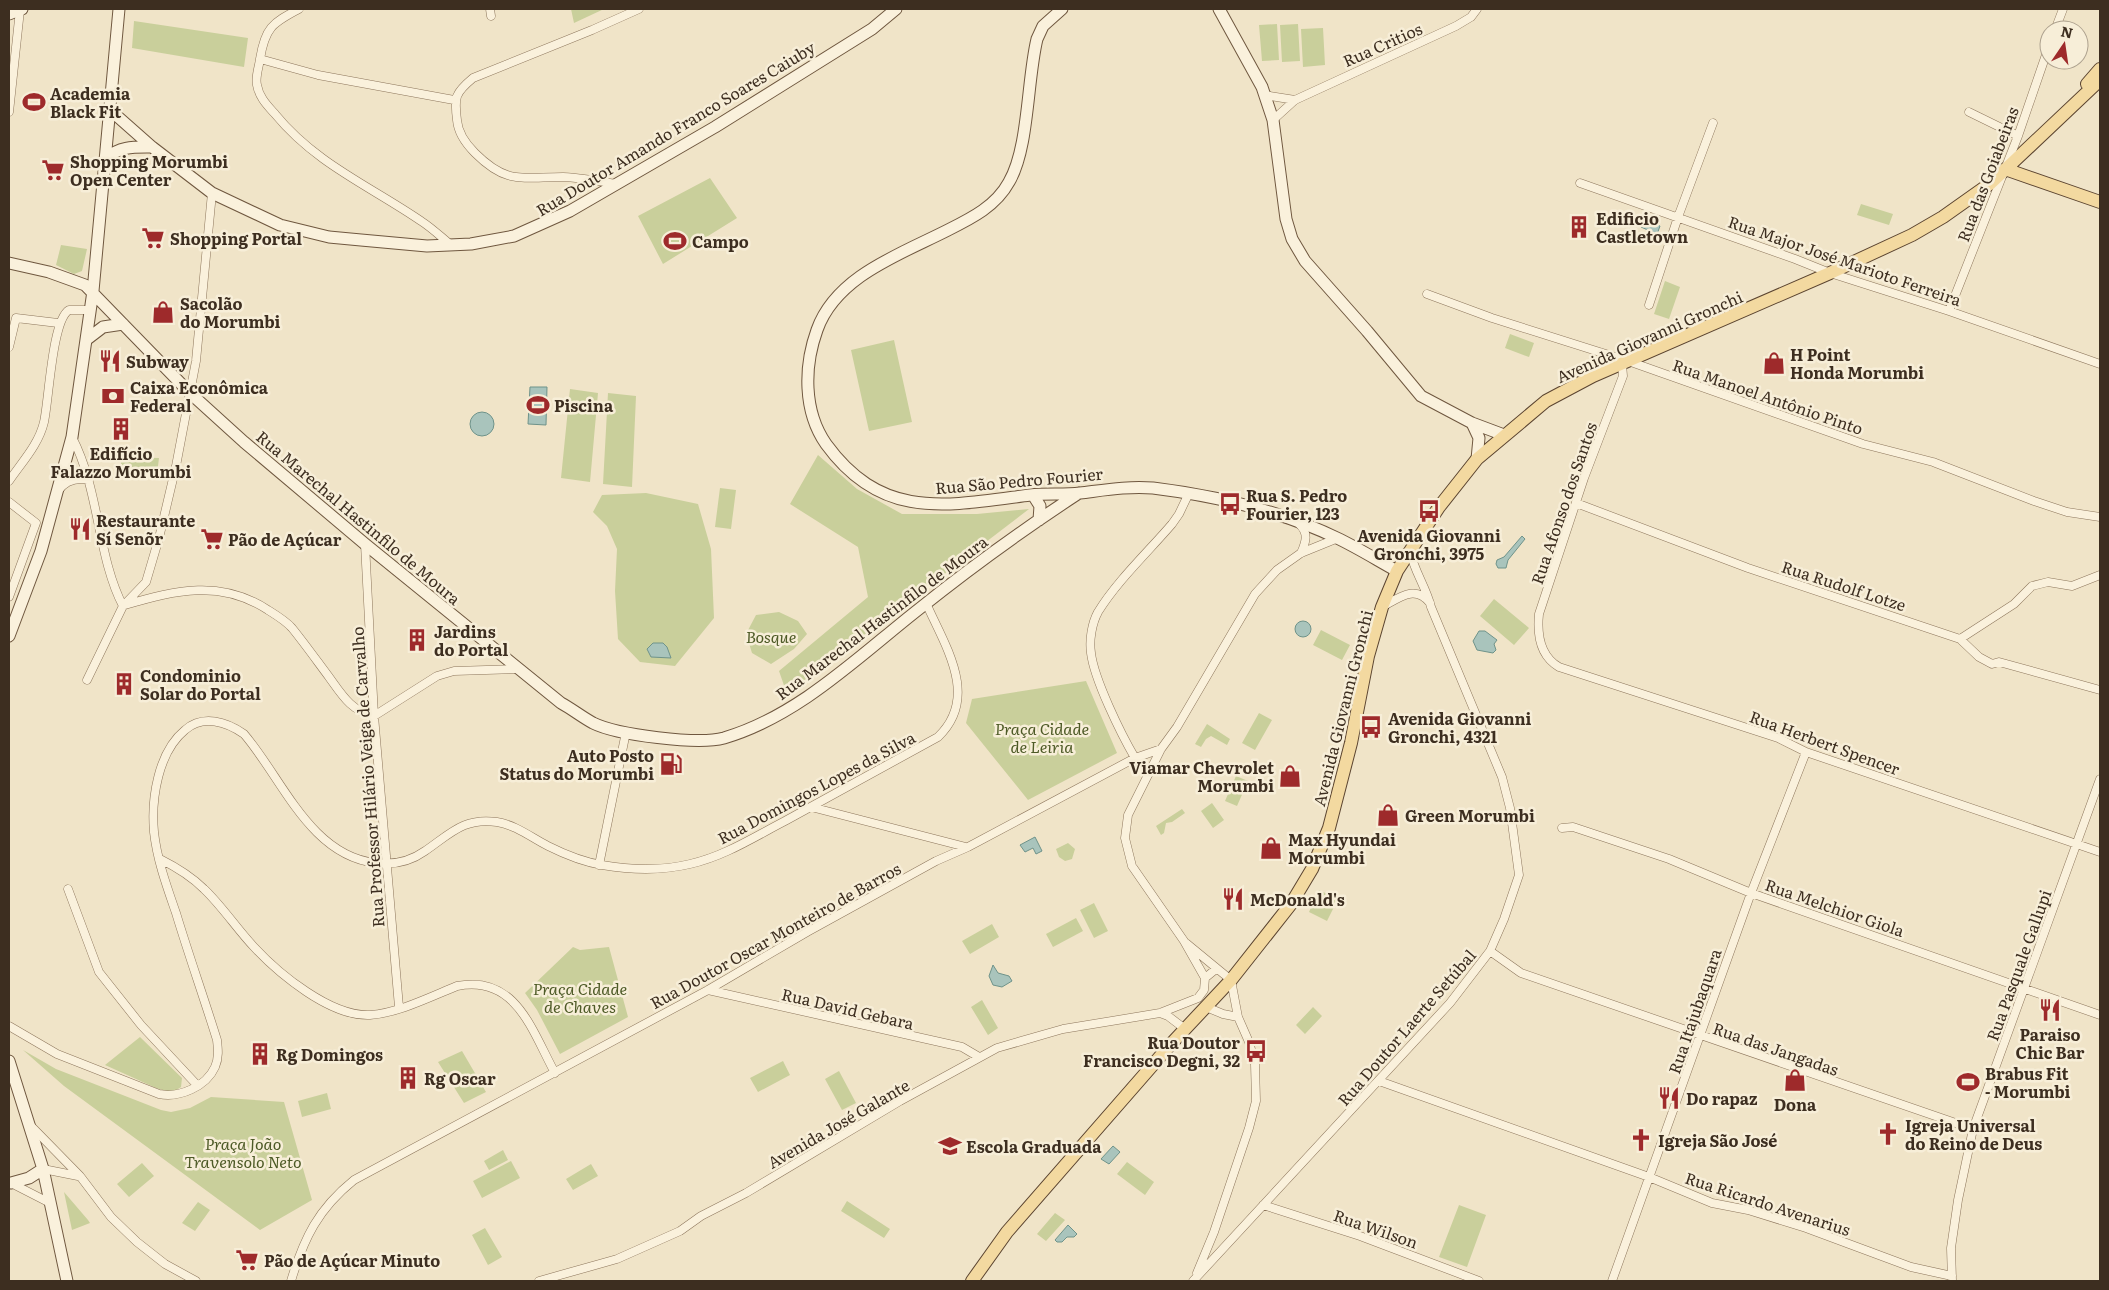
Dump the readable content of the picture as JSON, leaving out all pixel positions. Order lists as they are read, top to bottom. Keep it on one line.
{"streets":{"main road":["Avenida Giovanni Gronchi"],"street":["Rua Critios","Rua Doutor Amando Franco Soares Caiuby","Rua das Goiabeiras","Rua Major José Marioto Ferreira","Rua Manoel Antônio Pinto","Rua São Pedro Fourier","Rua Afonso dos Santos","Rua Marechal Hastinfilo de Moura","Rua Rudolf Lotze","Rua Herbert Spencer","Rua Professor Hilário Veiga de Carvalho","Rua Domingos Lopes da Silva","Rua Melchior Giola","Rua Doutor Oscar Monteiro de Barros","Rua Pasquale Gallupi","Rua David Gebara","Rua Itajubaquara","Rua Doutor Laerte Setúbal","Rua das Jangadas","Avenida José Galante","Rua Ricardo Avenarius","Rua Wilson"]},"crossings":[["Rua das Goiabeiras","Rua Major José Marioto Ferreira"],["Rua das Goiabeiras","Avenida Giovanni Gronchi"],["Rua Major José Marioto Ferreira","Avenida Giovanni Gronchi"],["Avenida Giovanni Gronchi","Rua Manoel Antônio Pinto"],["Avenida Giovanni Gronchi","Rua São Pedro Fourier"],["Avenida Giovanni Gronchi","Rua Afonso dos Santos"],["Avenida Giovanni Gronchi","Rua Doutor Laerte Setúbal"],["Rua Manoel Antônio Pinto","Rua Afonso dos Santos"],["Rua São Pedro Fourier","Rua Marechal Hastinfilo de Moura"],["Rua Afonso dos Santos","Rua Rudolf Lotze"],["Rua Afonso dos Santos","Rua Herbert Spencer"],["Rua Marechal Hastinfilo de Moura","Rua Professor Hilário Veiga de Carvalho"],["Rua Marechal Hastinfilo de Moura","Rua Domingos Lopes da Silva"],["Rua Herbert Spencer","Rua Pasquale Gallupi"],["Rua Herbert Spencer","Rua Itajubaquara"],["Rua Professor Hilário Veiga de Carvalho","Rua Domingos Lopes da Silva"],["Rua Melchior Giola","Rua Pasquale Gallupi"],["Rua Melchior Giola","Rua Itajubaquara"],["Rua Doutor Oscar Monteiro de Barros","Rua David Gebara"],["Rua Pasquale Gallupi","Rua das Jangadas"],["Rua Pasquale Gallupi","Rua Ricardo Avenarius"],["Rua David Gebara","Avenida José Galante"],["Rua Itajubaquara","Rua das Jangadas"],["Rua Itajubaquara","Rua Ricardo Avenarius"],["Rua Doutor Laerte Setúbal","Rua das Jangadas"],["Rua Doutor Laerte Setúbal","Rua Ricardo Avenarius"],["Rua Doutor Laerte Setúbal","Rua Wilson"]],"parks":["Bosque","Praça Cidade de Leiria","Praça Cidade de Chaves","Praça João Travensolo Neto"],"places":{"sports":["Academia Black Fit","Campo","Piscina","Brabus Fit - Morumbi"],"supermarket":["Shopping Morumbi Open Center","Shopping Portal","Pão de Açúcar","Pão de Açúcar Minuto"],"building":["Edificio Castletown","Edifício Falazzo Morumbi","Jardins do Portal","Condominio Solar do Portal","Rg Domingos","Rg Oscar"],"shop":["Sacolão do Morumbi","H Point Honda Morumbi","Viamar Chevrolet Morumbi","Green Morumbi","Max Hyundai Morumbi","Dona"],"restaurant":["Subway","Restaurante Sí Senõr","McDonald's","Paraiso Chic Bar","Do rapaz"],"bank":["Caixa Econômica Federal"],"bus stop":["Rua S. Pedro Fourier, 123","Avenida Giovanni Gronchi, 3975","Avenida Giovanni Gronchi, 4321","Rua Doutor Francisco Degni, 32"],"fuel station":["Auto Posto Status do Morumbi"],"church":["Igreja Universal do Reino de Deus","Igreja São José"],"school or university":["Escola Graduada"]},"north":"top"}
